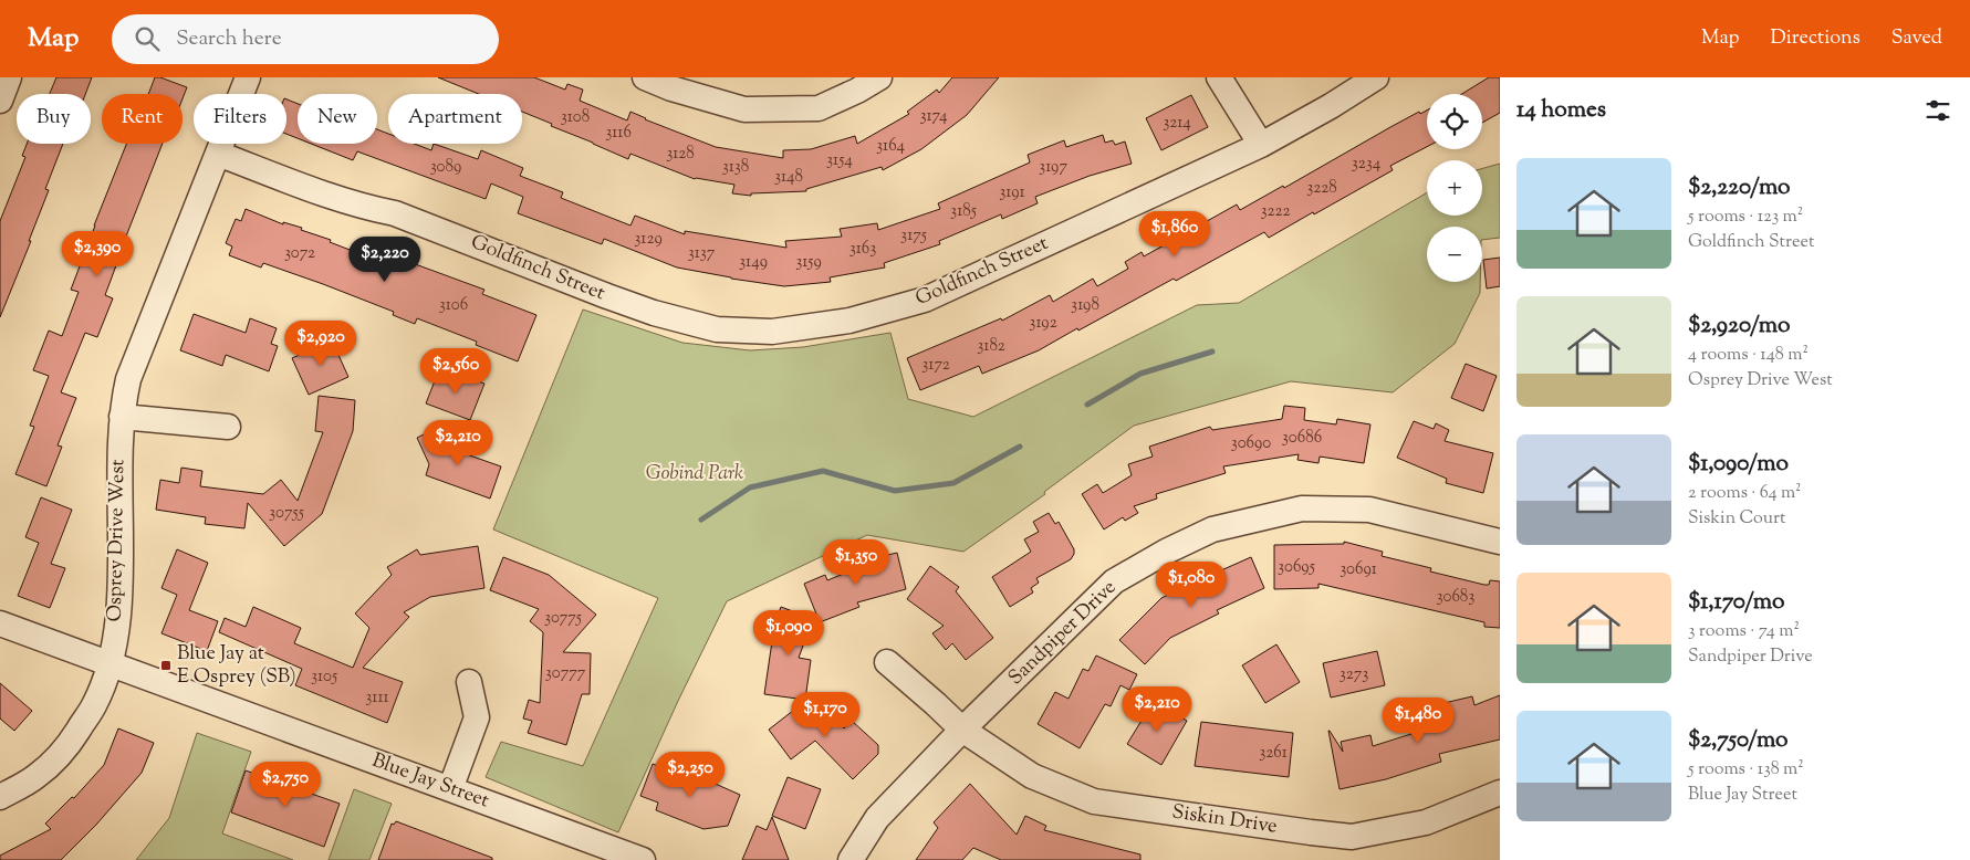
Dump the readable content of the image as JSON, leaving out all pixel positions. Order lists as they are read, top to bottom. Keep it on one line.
{"streets":{"street":["Goldfinch Street","Osprey Drive West","Sandpiper Drive","Blue Jay Street","Siskin Drive"]},"crossings":[["Goldfinch Street","Osprey Drive West"],["Osprey Drive West","Blue Jay Street"],["Sandpiper Drive","Siskin Drive"]],"parks":["Gobind Park"],"places":{"transit":["Blue Jay at E Osprey (SB)"]},"house_numbers":["3174","3108","3214","3116","3164","3128","3154","3234","3089","3138","3197","3148","3228","3191","3185","3222","3175","3129","3163","3072","3137","3149","3159","3106","3198","3192","3182","3172","30686","30690","30755","30695","30691","30683","30775","30777","3273","3105","3111","3261"],"page":{"header":"Map","search":"Search here","nav":["Map","Directions","Saved"],"heading":"14 homes","map_buttons":["+","−"],"chip":["Buy","Rent","Filters","New","Apartment"],"list":[{"name":"$2,220/mo","note":"5 rooms · 123 m² · Goldfinch Street"},{"name":"$2,920/mo","note":"4 rooms · 148 m² · Osprey Drive West"},{"name":"$1,090/mo","note":"2 rooms · 64 m² · Siskin Court"},{"name":"$1,170/mo","note":"3 rooms · 74 m² · Sandpiper Drive"},{"name":"$2,750/mo","note":"5 rooms · 138 m² · Blue Jay Street"}],"price":["$1,860","$2,390","$2,220","$2,920","$2,560","$2,210","$1,350","$1,080","$1,090","$2,210","$1,170","$1,480","$2,250","$2,750"]}}
